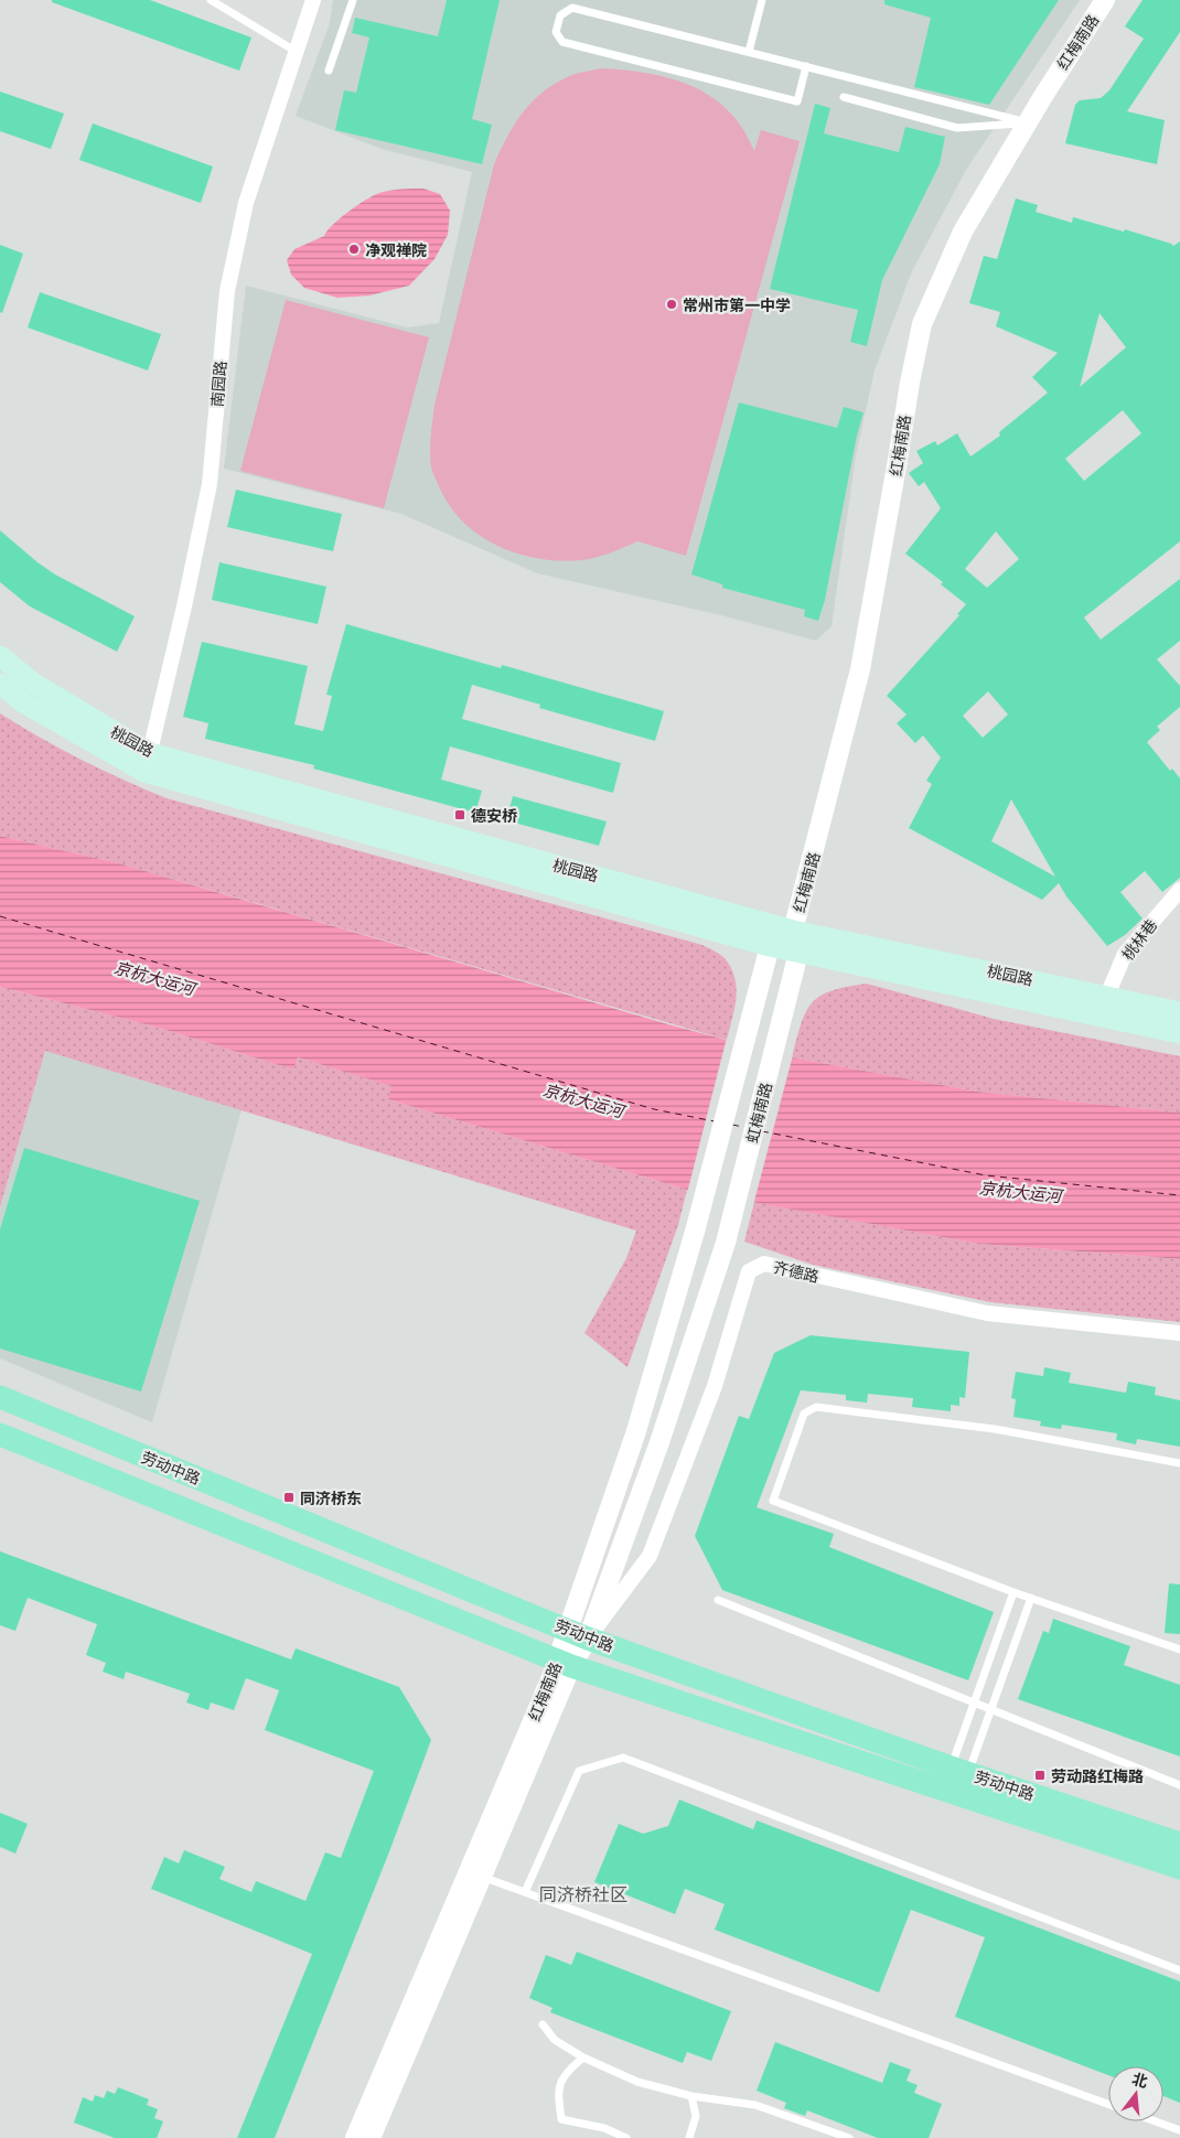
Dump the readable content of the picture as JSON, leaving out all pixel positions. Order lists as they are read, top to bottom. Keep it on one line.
{"streets":{"main road":["桃园路","劳动中路"],"street":["红梅南路","南园路","桃林巷","虹梅南路","齐德路"]},"crossings":[["红梅南路","桃园路"],["红梅南路","虹梅南路"],["红梅南路","齐德路"],["红梅南路","劳动中路"],["南园路","桃园路"],["桃园路","桃林巷"],["桃园路","虹梅南路"],["齐德路","劳动中路"]],"districts":["同济桥社区"],"water":["京杭大运河"],"places":{"other":["净观禅院","常州市第一中学"],"transit":["德安桥","同济桥东","劳动路红梅路"]},"north":"top"}
